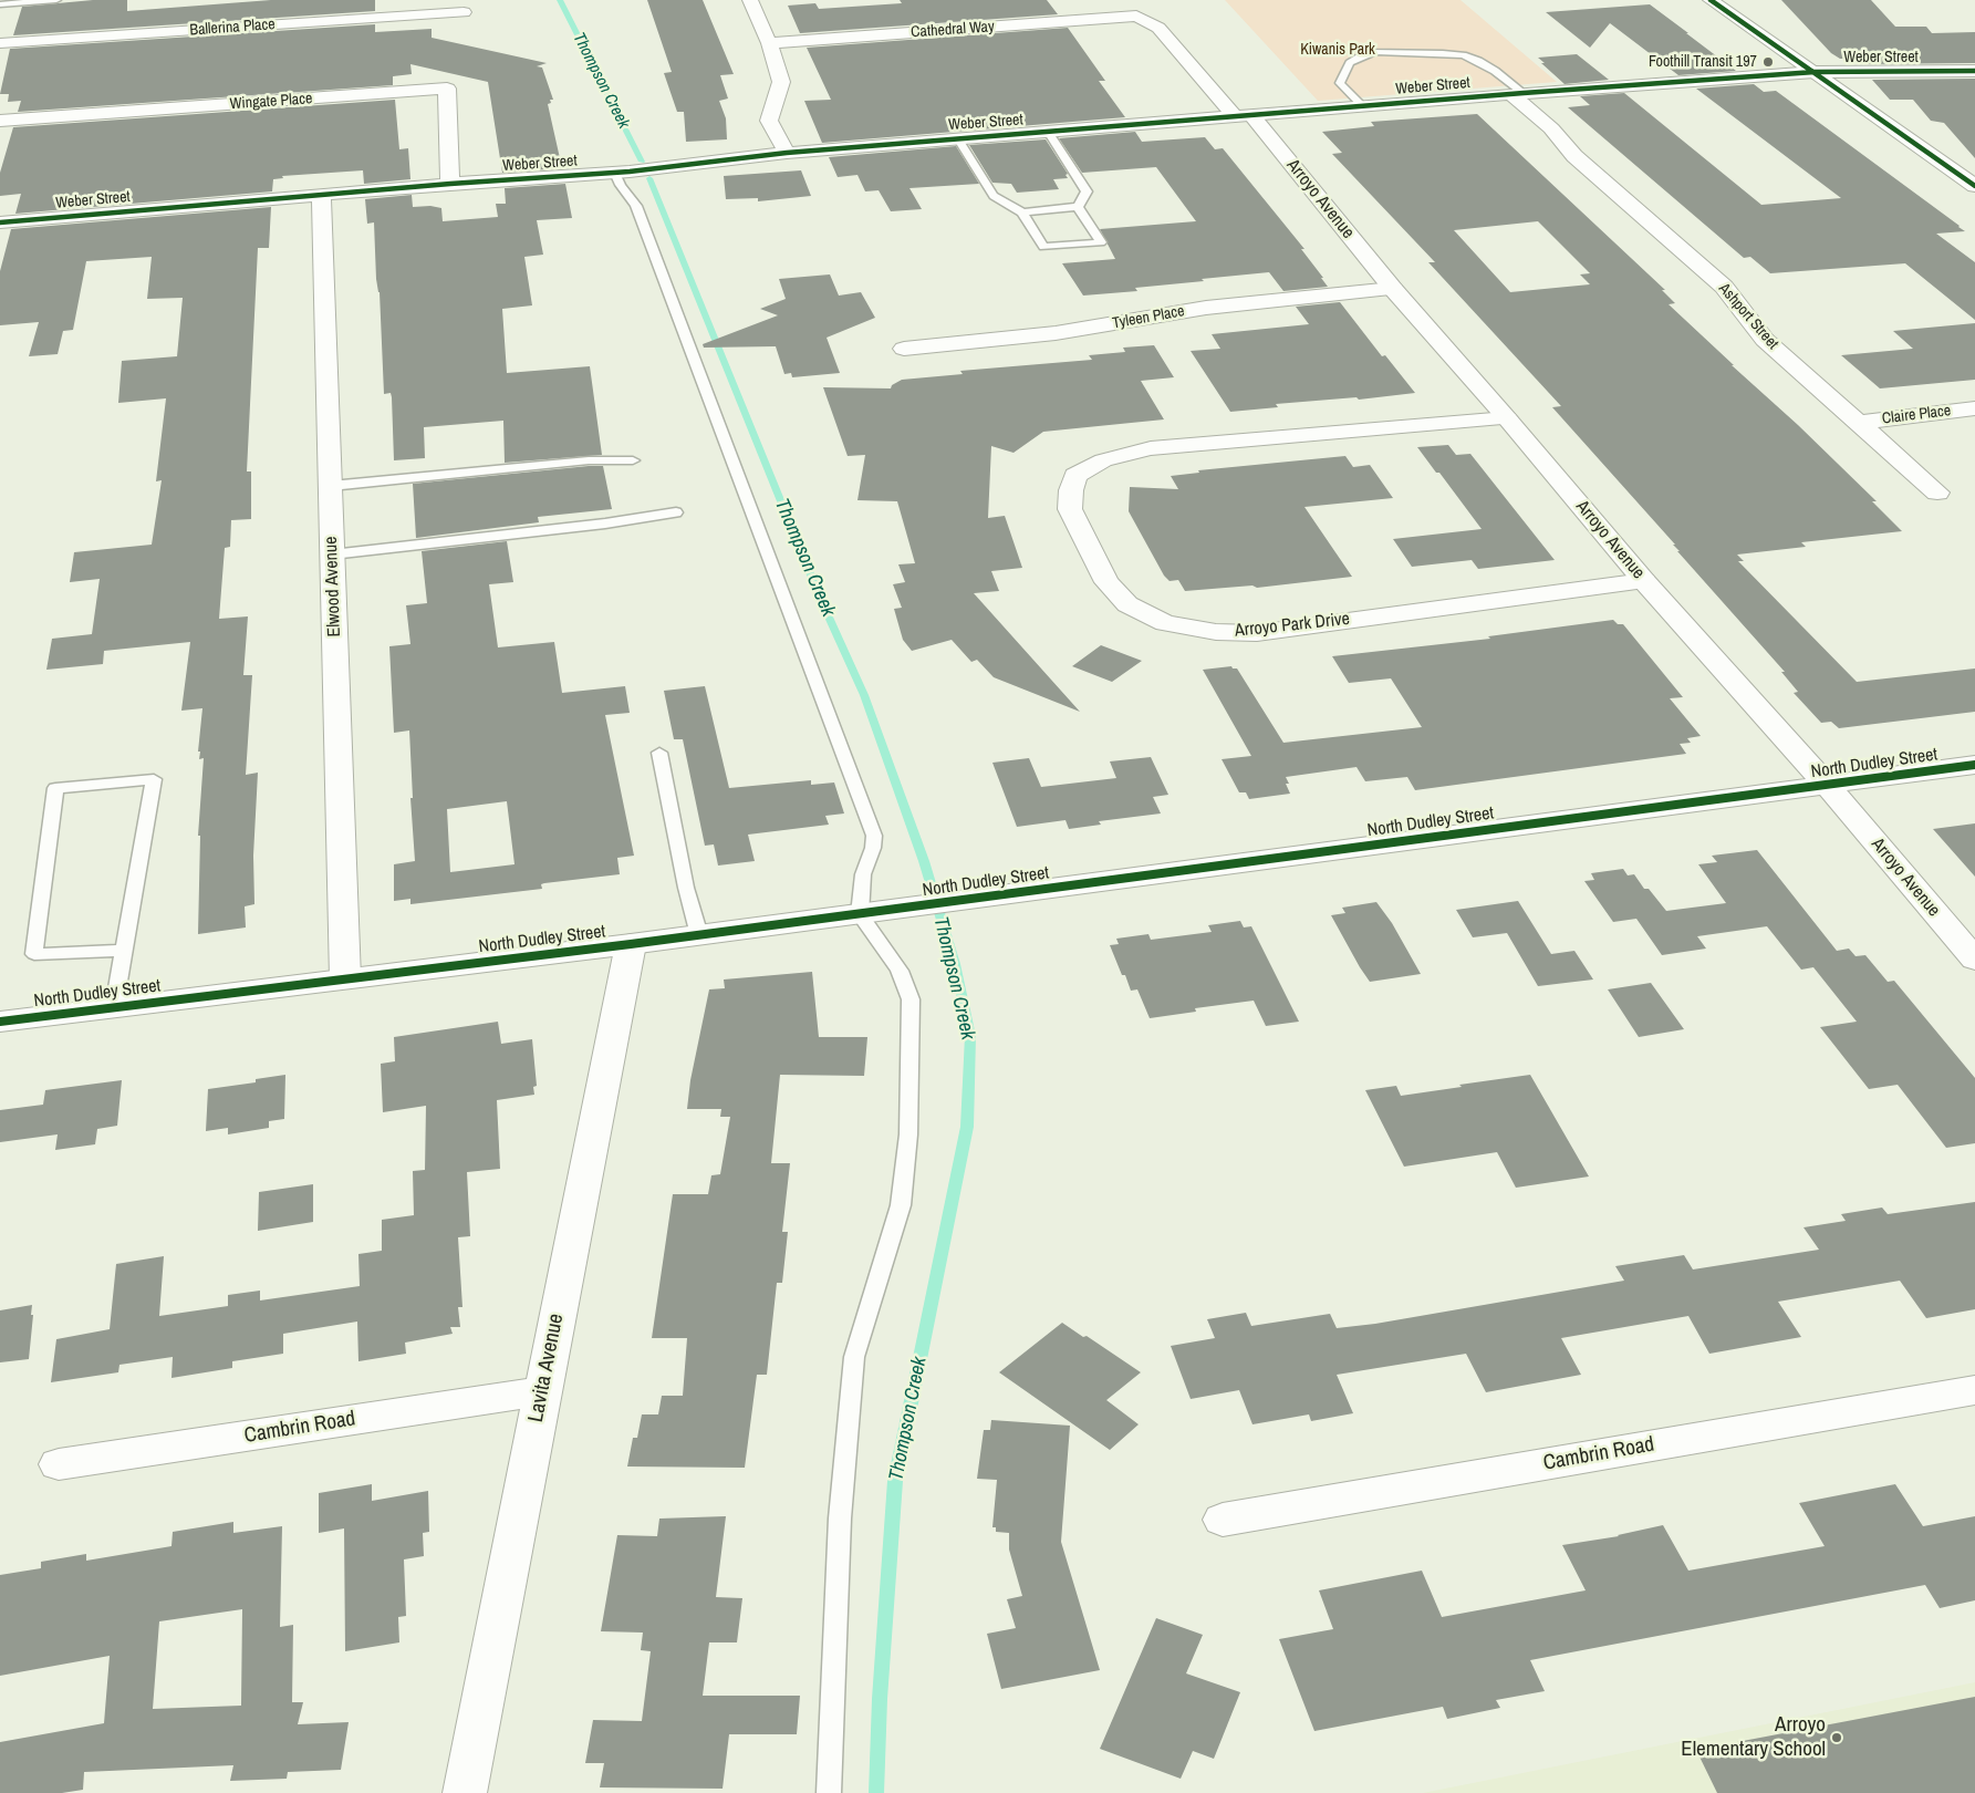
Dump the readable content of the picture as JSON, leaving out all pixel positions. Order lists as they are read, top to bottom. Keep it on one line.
{"streets":{"street":["Ballerina Place","Cathedral Way","Weber Street","Wingate Place","Arroyo Avenue","Ashport Street","Tyleen Place","Claire Place","Elwood Avenue","Arroyo Park Drive","North Dudley Street","Lavita Avenue","Cambrin Road"]},"crossings":[["Cathedral Way","Arroyo Avenue"],["Weber Street","Wingate Place"],["Weber Street","Arroyo Avenue"],["Weber Street","Ashport Street"],["Weber Street","Elwood Avenue"],["Arroyo Avenue","Tyleen Place"],["Arroyo Avenue","Arroyo Park Drive"],["Arroyo Avenue","North Dudley Street"],["Ashport Street","Claire Place"],["Elwood Avenue","North Dudley Street"],["North Dudley Street","Lavita Avenue"],["Lavita Avenue","Cambrin Road"]],"water":["Thompson Creek"],"parks":["Kiwanis Park"],"places":["Foothill Transit 197","Arroyo Elementary School"]}
